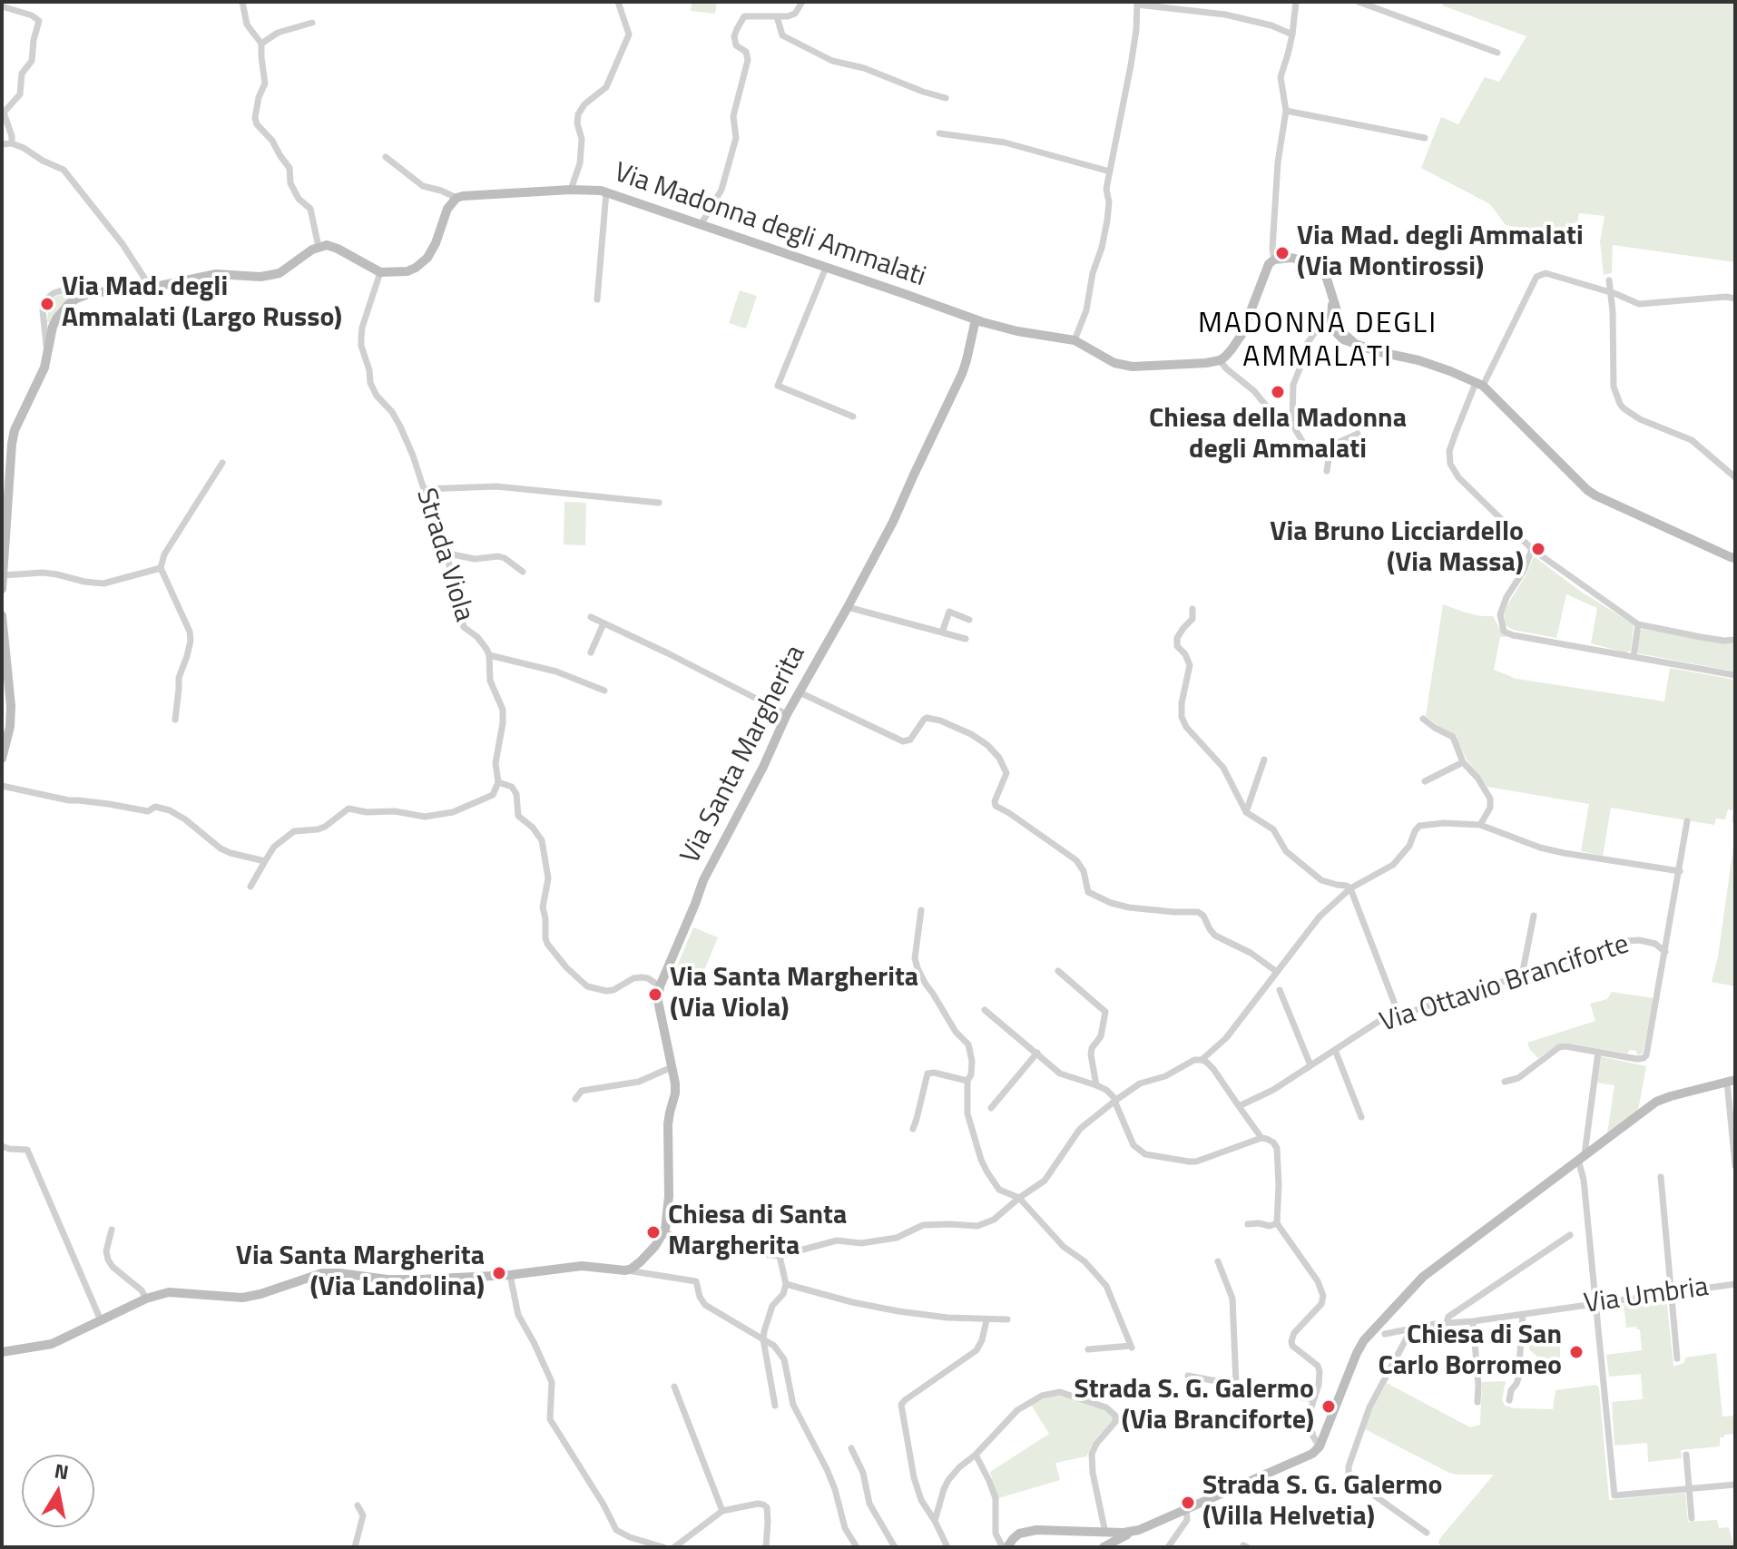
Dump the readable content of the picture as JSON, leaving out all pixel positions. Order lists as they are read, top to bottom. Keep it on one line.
{"streets":{"street":["Via Madonna degli Ammalati","Strada Viola","Via Santa Margherita","Via Ottavio Branciforte","Via Umbria"]},"crossings":[["Via Madonna degli Ammalati","Via Santa Margherita"]],"districts":["MADONNA DEGLI AMMALATI"],"places":["Via Mad. degli Ammalati (Via Montirossi)","Via Mad. degli Ammalati (Largo Russo)","Chiesa della Madonna degli Ammalati","Via Bruno Licciardello (Via Massa)","Via Santa Margherita (Via Viola)","Chiesa di Santa Margherita","Via Santa Margherita (Via Landolina)","Chiesa di San Carlo Borromeo","Strada S. G. Galermo (Via Branciforte)","Strada S. G. Galermo (Villa Helvetia)"],"north":"top"}
